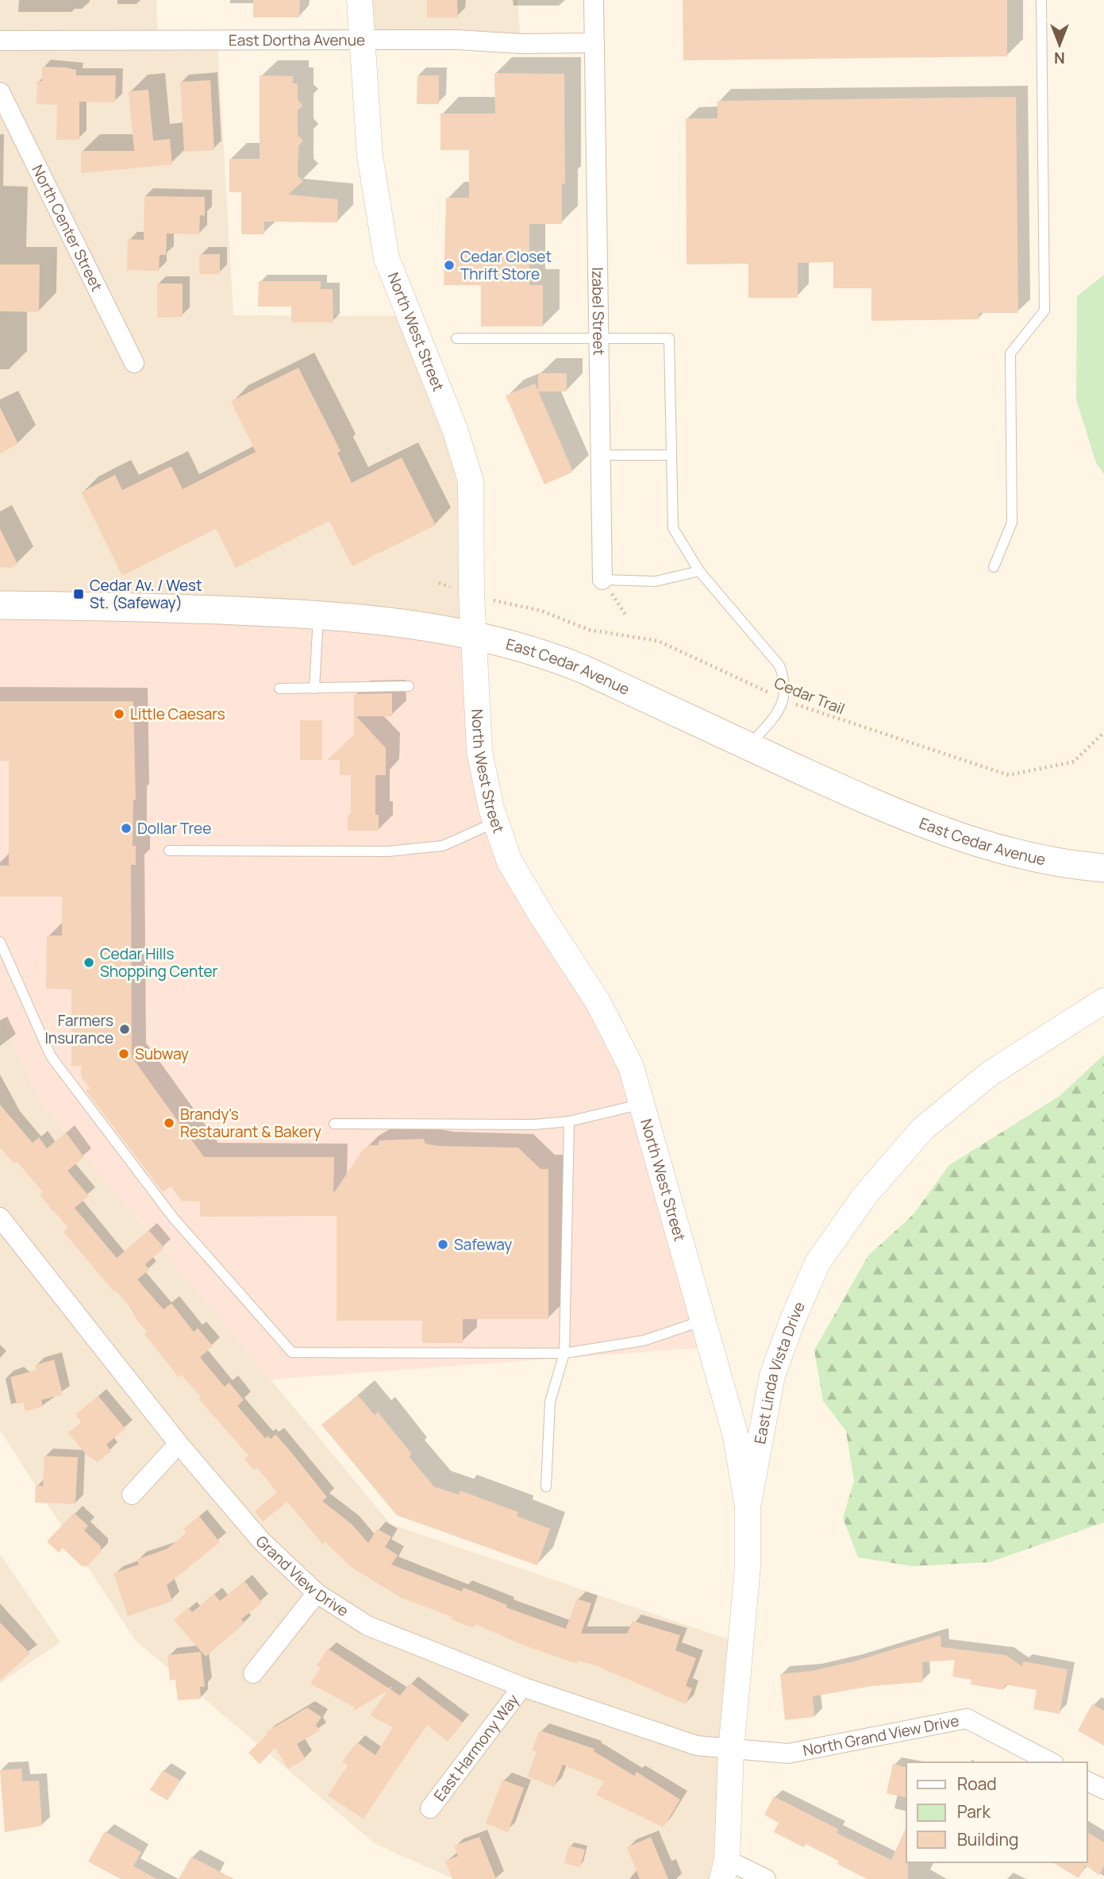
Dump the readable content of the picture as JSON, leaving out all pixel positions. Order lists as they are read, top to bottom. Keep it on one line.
{"streets":{"main road":["East Cedar Avenue"],"street":["East Dortha Avenue","North Center Street","Izabel Street","North West Street","East Linda Vista Drive","Grand View Drive","North Grand View Drive","East Harmony Way"],"path":["Cedar Trail"]},"crossings":[["East Dortha Avenue","Izabel Street"],["East Dortha Avenue","North West Street"],["North West Street","East Cedar Avenue"],["North West Street","East Linda Vista Drive"],["East Linda Vista Drive","Grand View Drive"],["East Linda Vista Drive","North Grand View Drive"],["Grand View Drive","North Grand View Drive"],["Grand View Drive","East Harmony Way"]],"places":{"other":["Cedar Closet Thrift Store","Little Caesars","Dollar Tree","Cedar Hills Shopping Center","Farmers Insurance","Subway","Brandy's Restaurant & Bakery","Safeway"],"transit":["Cedar Av. / West St. (Safeway)"]},"legend":["Road","Park","Building"],"north":"bottom"}
